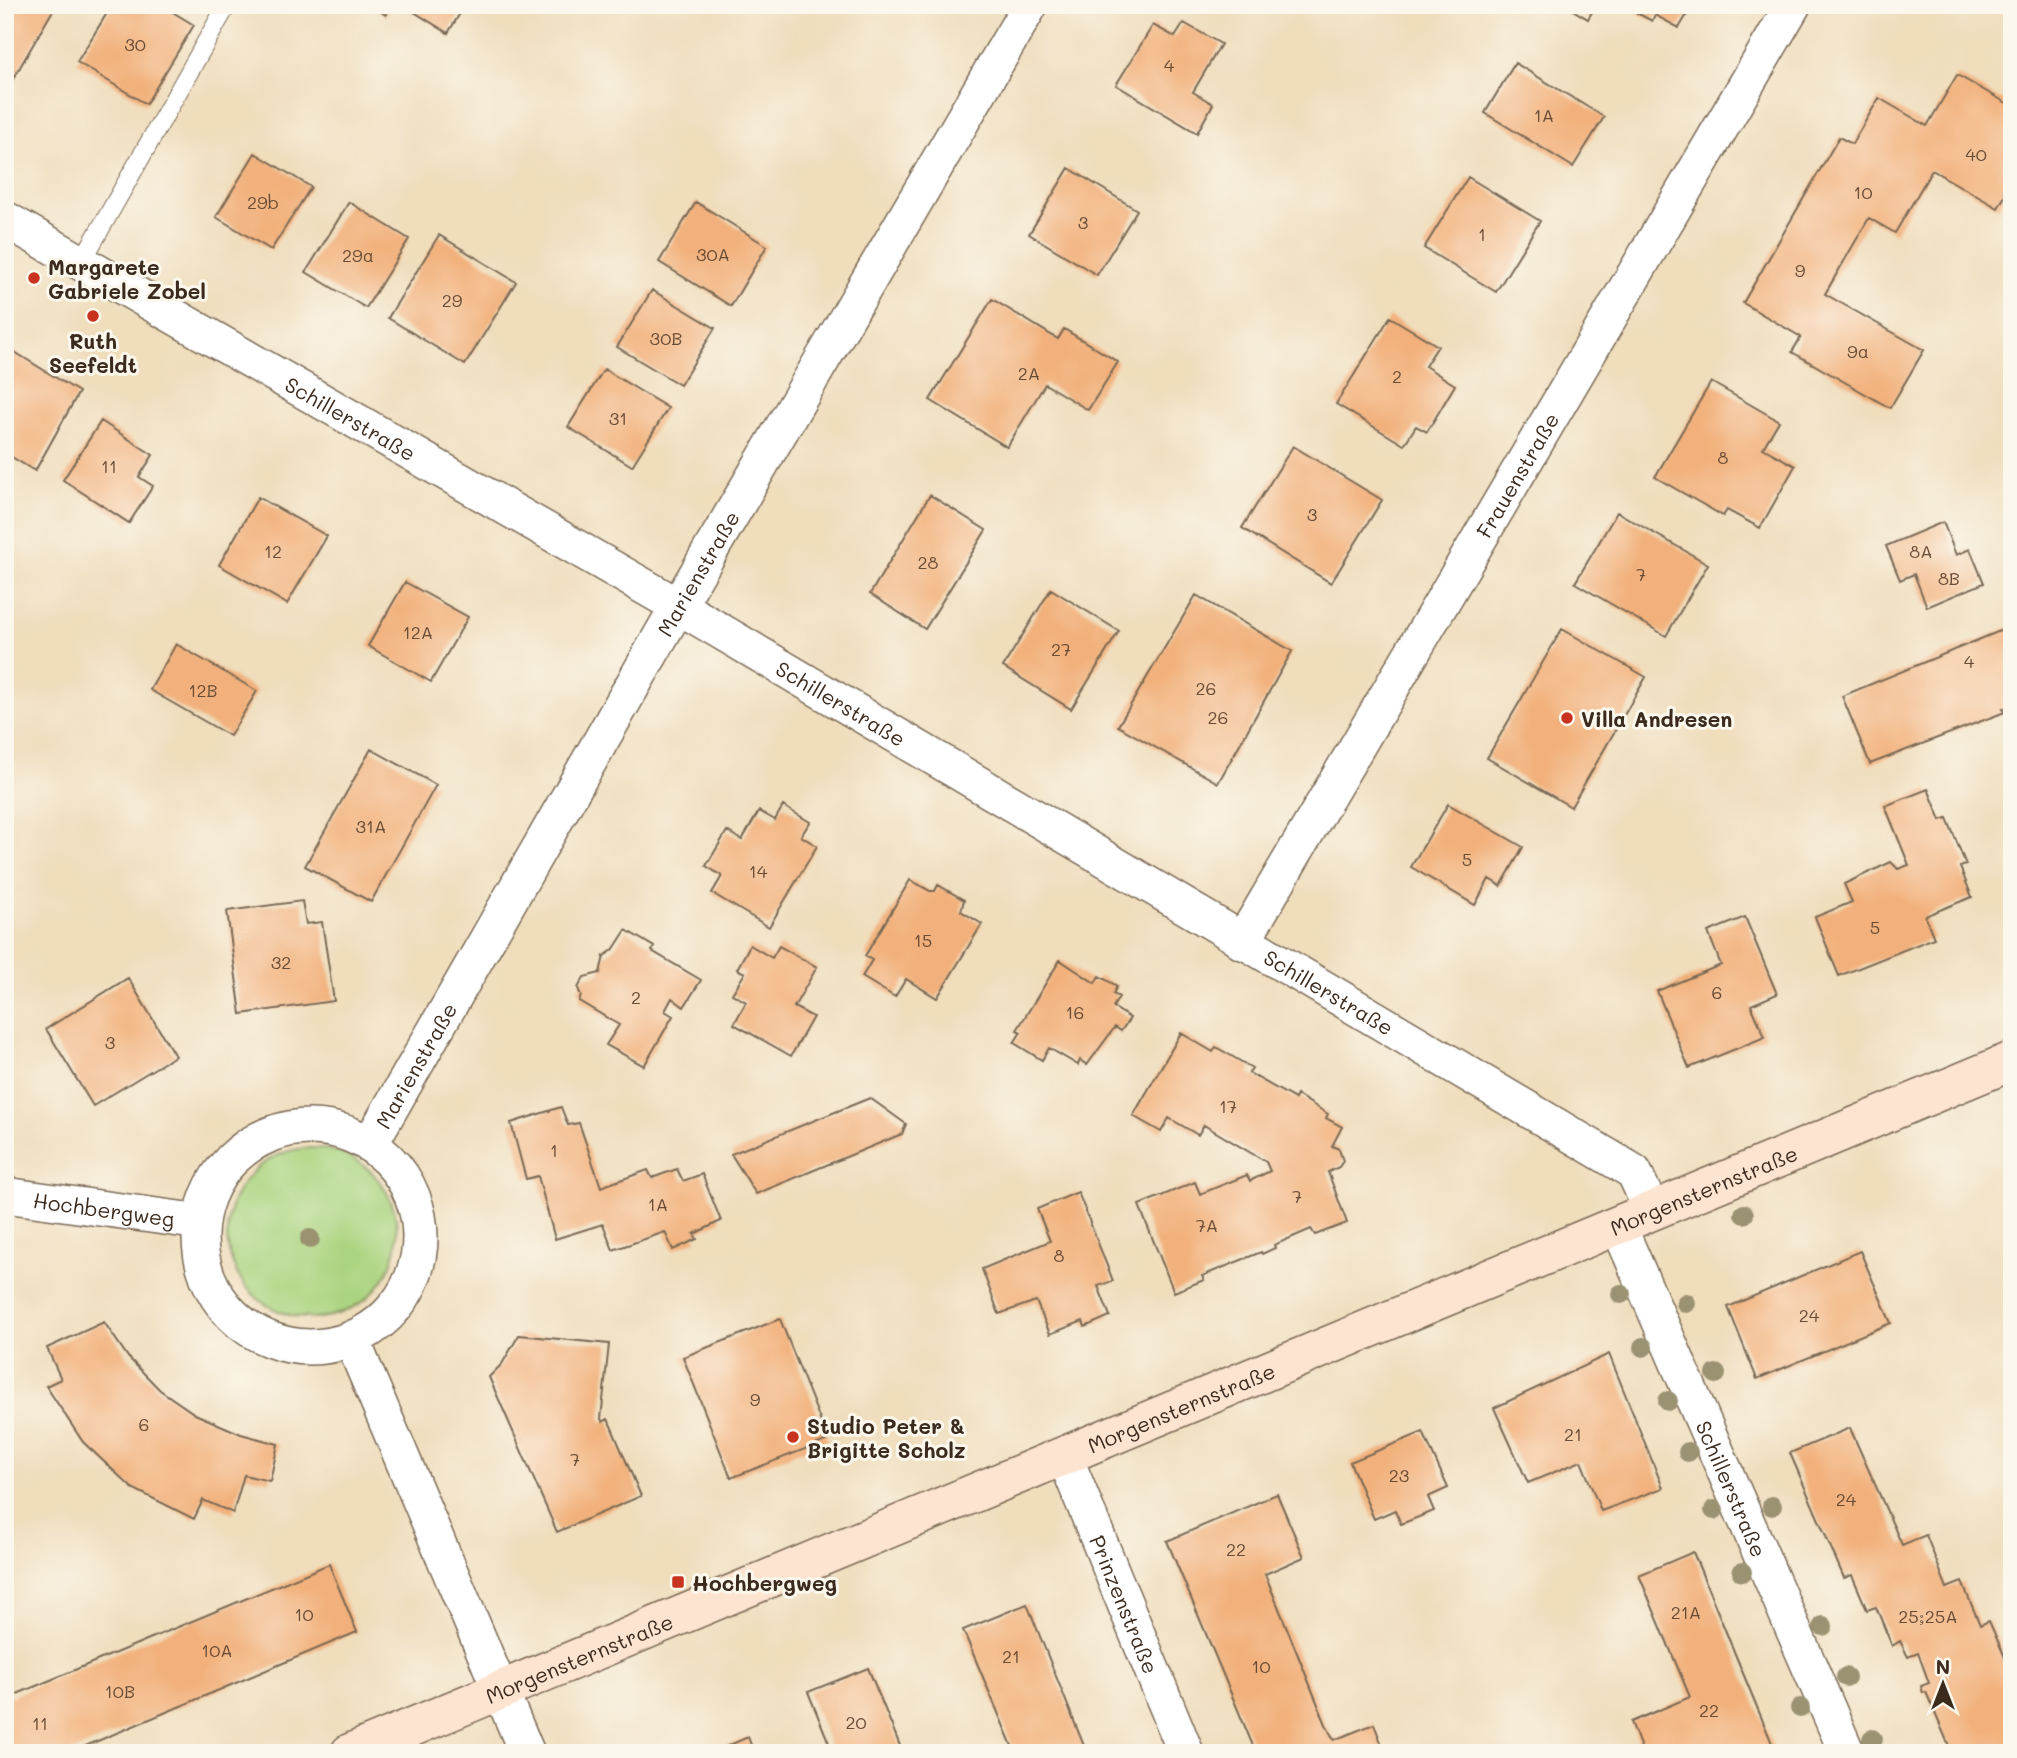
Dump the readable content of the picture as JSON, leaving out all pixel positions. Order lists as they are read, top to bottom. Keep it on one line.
{"streets":{"main road":["Morgensternstraße"],"street":["Schillerstraße","Frauenstraße","Marienstraße","Hochbergweg","Prinzenstraße"]},"crossings":[["Schillerstraße","Frauenstraße"],["Schillerstraße","Marienstraße"],["Schillerstraße","Morgensternstraße"],["Marienstraße","Hochbergweg"],["Morgensternstraße","Prinzenstraße"]],"places":{"other":["Margarete Gabriele Zobel","Ruth Seefeldt","Villa Andresen","Studio Peter & Brigitte Scholz"],"transit":["Hochbergweg"]},"house_numbers":["30","4","1A","40","10","29b","3","1","30A","29a","9","29","30B","9a","2A","2","31","8","11","3","12","8A","28","7","8B","12A","27","4","26","12B","26","31A","5","14","5","15","32","6","2","16","3","17","1","7","1A","7A","8","24","9","6","21","7","23","24","22","21A","10","25;25A","10A","21","10","10B","22","20","11"],"north":"top"}
